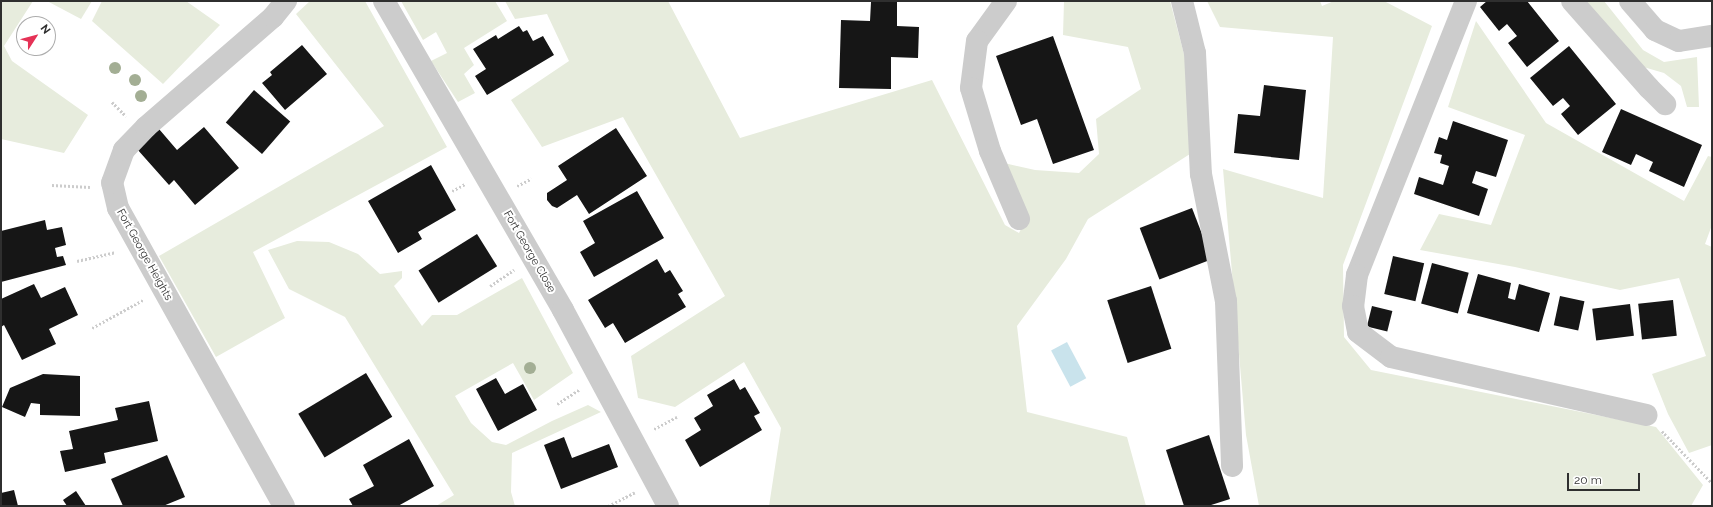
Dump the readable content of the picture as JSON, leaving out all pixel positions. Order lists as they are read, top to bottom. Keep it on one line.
{"streets":{"street":["Fort George Close","Fort George Heights"]},"scale_bar":"20 m","north":"top right"}
